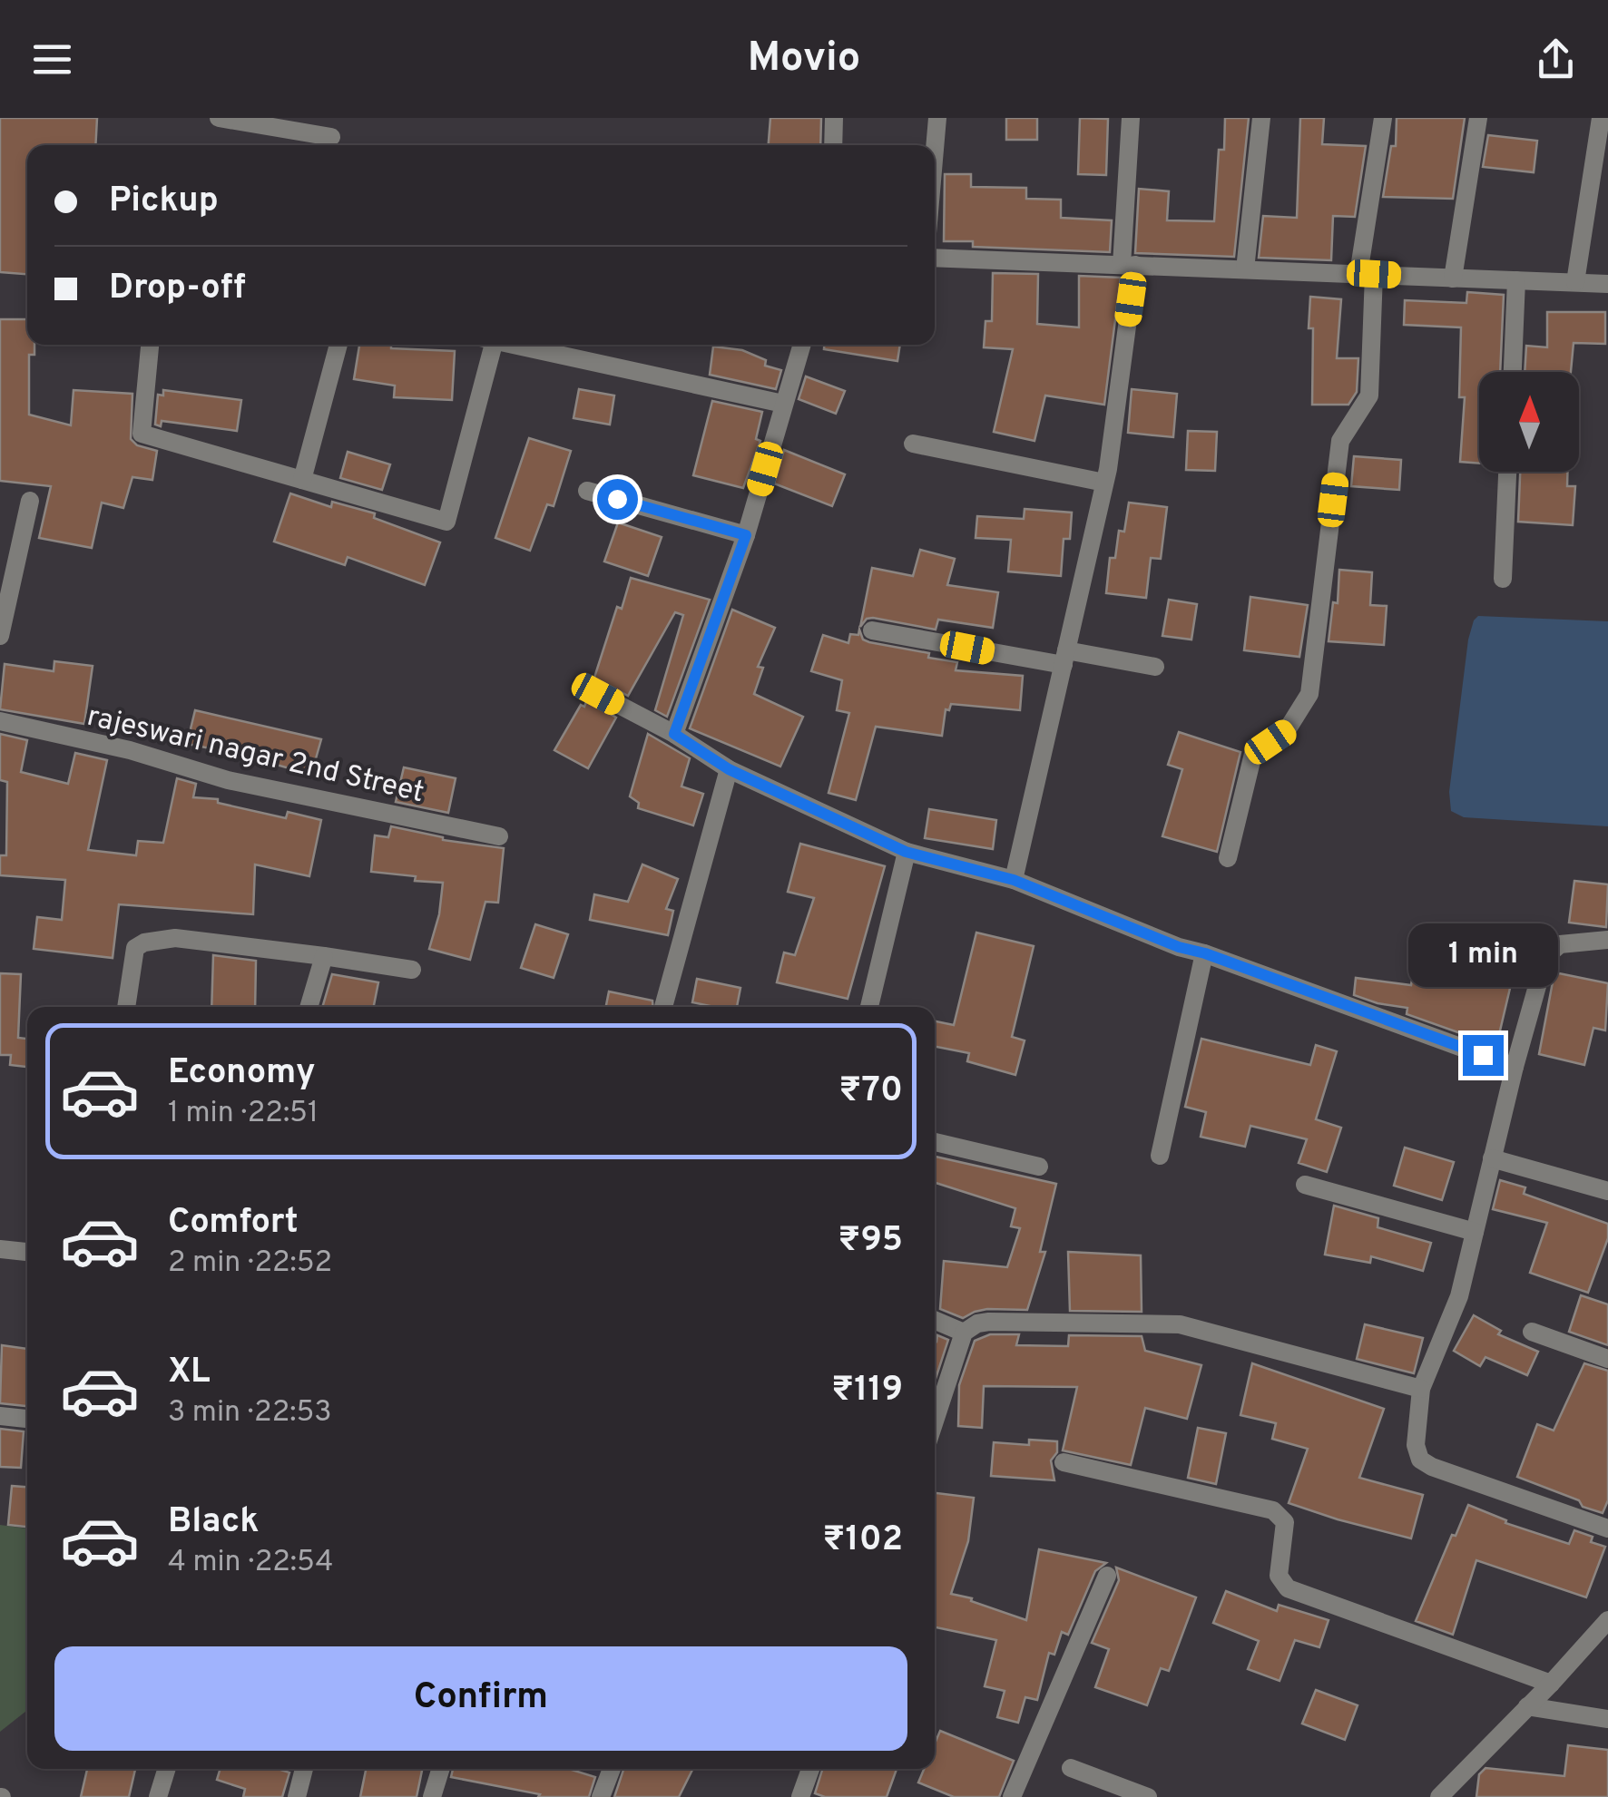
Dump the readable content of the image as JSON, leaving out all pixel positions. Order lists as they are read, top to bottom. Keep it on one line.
{"streets":{"street":["rajeswari nagar 2nd Street"]},"north":"top","page":{"header":"Movio","banner":["Pickup","Drop-off"],"bubble":"1 min","list":[{"name":"Economy","note":"1 min · 22:51","value":"₹70"},{"name":"Comfort","note":"2 min · 22:52","value":"₹95"},{"name":"XL","note":"3 min · 22:53","value":"₹119"},{"name":"Black","note":"4 min · 22:54","value":"₹102"}],"buttons":"Confirm"}}
